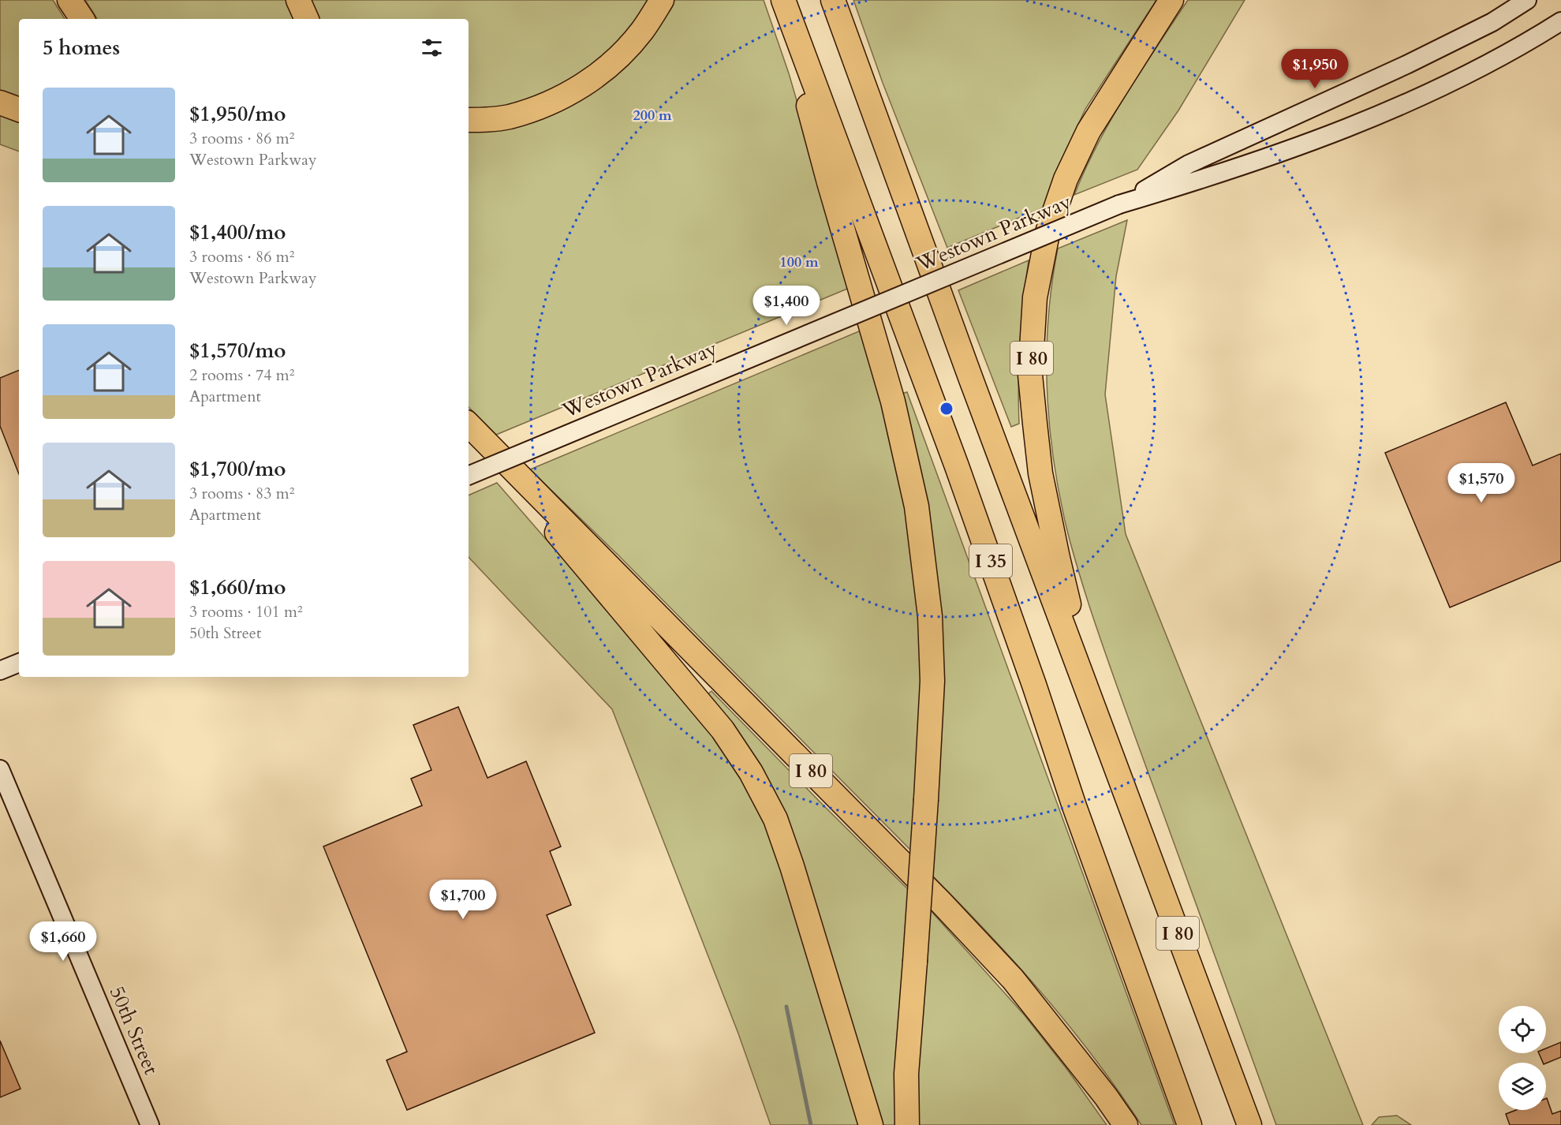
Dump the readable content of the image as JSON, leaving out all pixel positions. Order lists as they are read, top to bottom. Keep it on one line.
{"streets":{"highway":["I 80","I 35"],"street":["Westown Parkway","50th Street"]},"crossings":[["I 80","I 35"]],"page":{"heading":"5 homes","price":["$1,950","$1,400","$1,570","$1,700","$1,660"],"list":[{"name":"$1,950/mo","note":"3 rooms · 86 m² · Westown Parkway"},{"name":"$1,400/mo","note":"3 rooms · 86 m² · Westown Parkway"},{"name":"$1,570/mo","note":"2 rooms · 74 m² · Apartment"},{"name":"$1,700/mo","note":"3 rooms · 83 m² · Apartment"},{"name":"$1,660/mo","note":"3 rooms · 101 m² · 50th Street"}]},"rings":["200 m","100 m"]}
